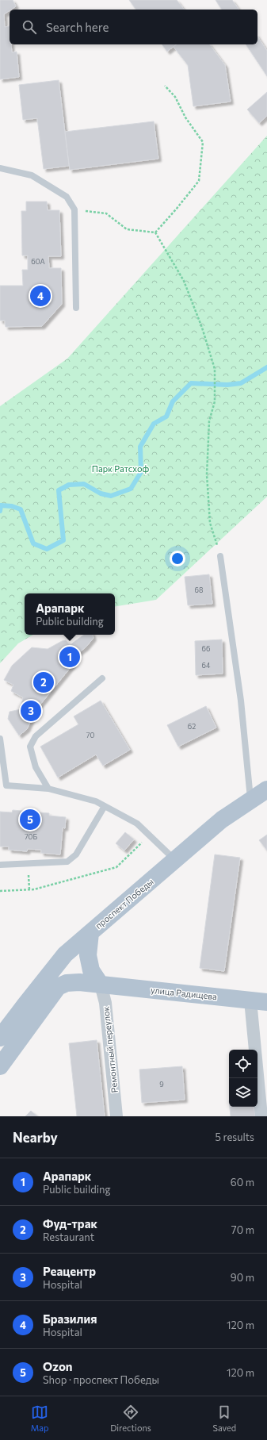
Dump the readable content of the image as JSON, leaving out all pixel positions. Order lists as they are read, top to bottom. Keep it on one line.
{"streets":{"main road":["проспект Победы","улица Радищева"],"street":["Ремонтный переулок"]},"crossings":[["улица Радищева","Ремонтный переулок"]],"parks":["Парк Ратсхоф"],"house_numbers":["60А","68","66","64","62","70","70Б","9"],"page":{"search":"Search here","pins":["4","1","2","3","5"],"popup":["Арапарк","Public building"],"heading":["Nearby","5 results"],"list":[{"mark":"1","name":"Арапарк","note":"Public building","value":"60 m"},{"mark":"2","name":"Фуд-трак","note":"Restaurant","value":"70 m"},{"mark":"3","name":"Реацентр","note":"Hospital","value":"90 m"},{"mark":"4","name":"Бразилия","note":"Hospital","value":"120 m"},{"mark":"5","name":"Ozon","note":"Shop · проспект Победы","value":"120 m"}],"nav":["Map","Directions","Saved"]}}
